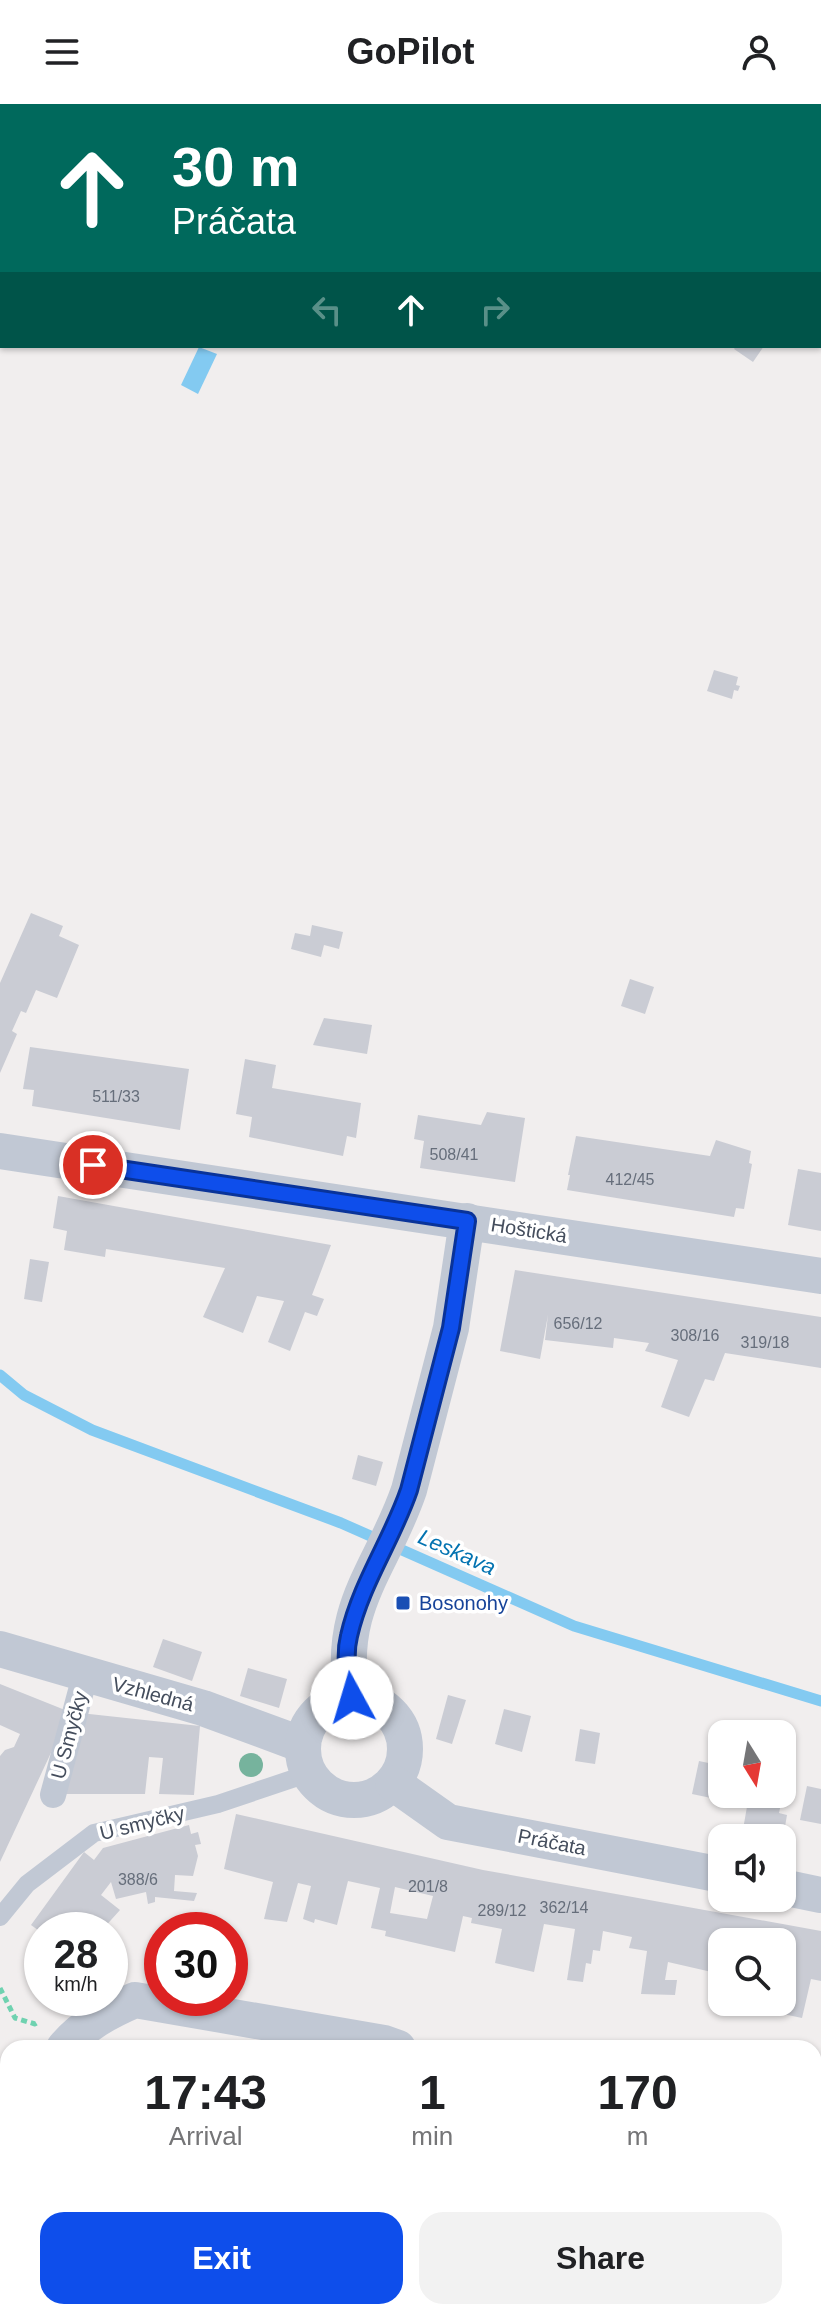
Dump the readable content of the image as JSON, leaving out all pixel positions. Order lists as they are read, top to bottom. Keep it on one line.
{"streets":{"street":["Hoštická","Vzhledná","U Smyčky","Práčata"],"lane":["U smyčky"]},"crossings":[["Vzhledná","U Smyčky"],["Vzhledná","U smyčky"],["Vzhledná","Práčata"],["U smyčky","Práčata"]],"water":["Leskava"],"places":{"transit":["Bosonohy"]},"house_numbers":["511/33","508/41","412/45","656/12","308/16","319/18","388/6","201/8","362/14","289/12"],"north":"bottom","page":{"header":"GoPilot","turn":["30 m","Práčata"],"speed":"28 km/h","limit":"30","eta":["17:43","Arrival","1","min","170","m"],"buttons":["Exit","Share"]}}
